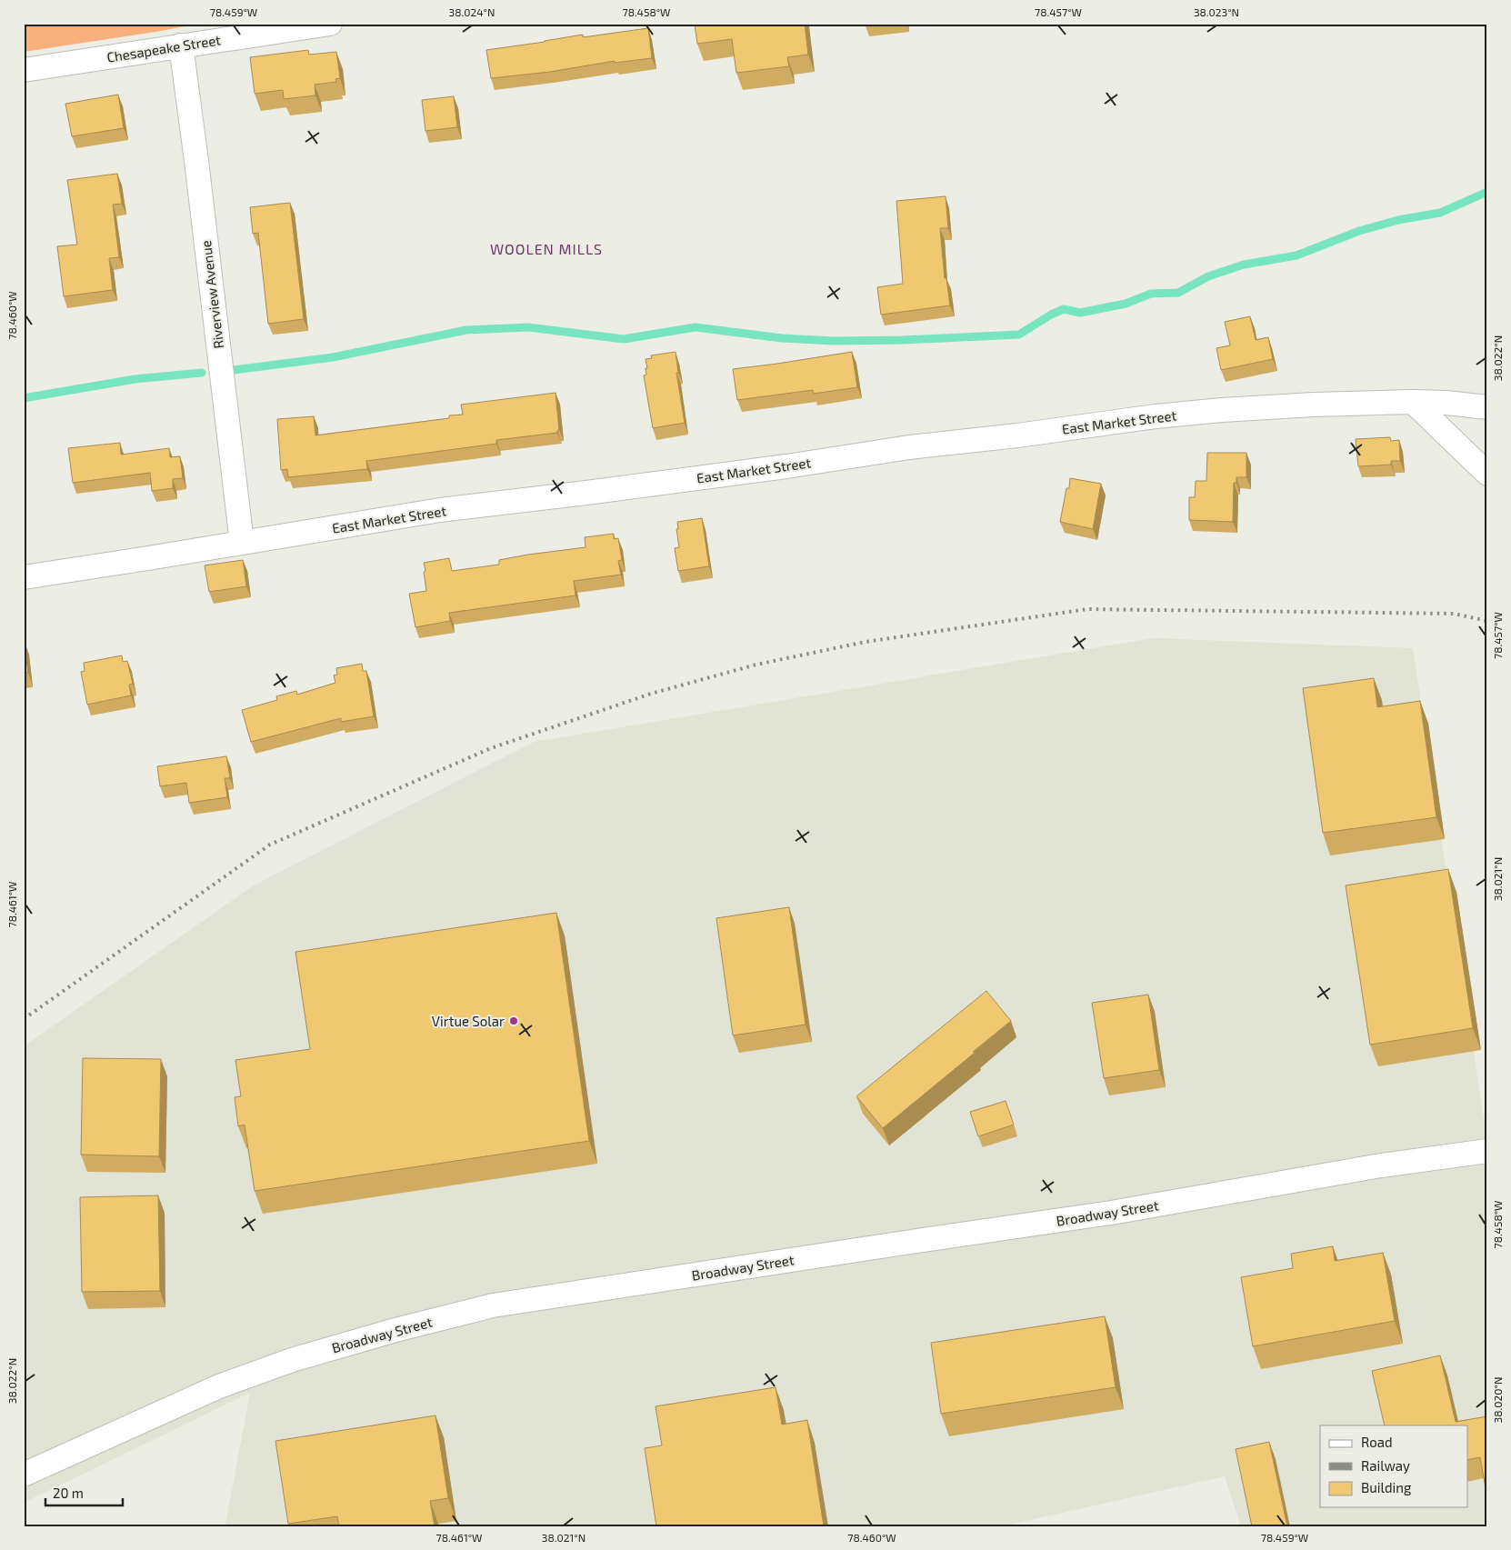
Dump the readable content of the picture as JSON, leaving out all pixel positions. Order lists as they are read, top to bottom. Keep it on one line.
{"streets":{"street":["Chesapeake Street","Riverview Avenue","East Market Street","Broadway Street"]},"crossings":[["Chesapeake Street","Riverview Avenue"],["Riverview Avenue","East Market Street"]],"districts":["WOOLEN MILLS"],"places":["Virtue Solar"],"legend":["Road","Railway","Building"],"scale_bar":"20 m","coordinates":["78.459°W","38.024°N","78.458°W","78.457°W","38.023°N","78.460°W","38.022°N","38.021°N","78.461°W","38.020°N"]}
